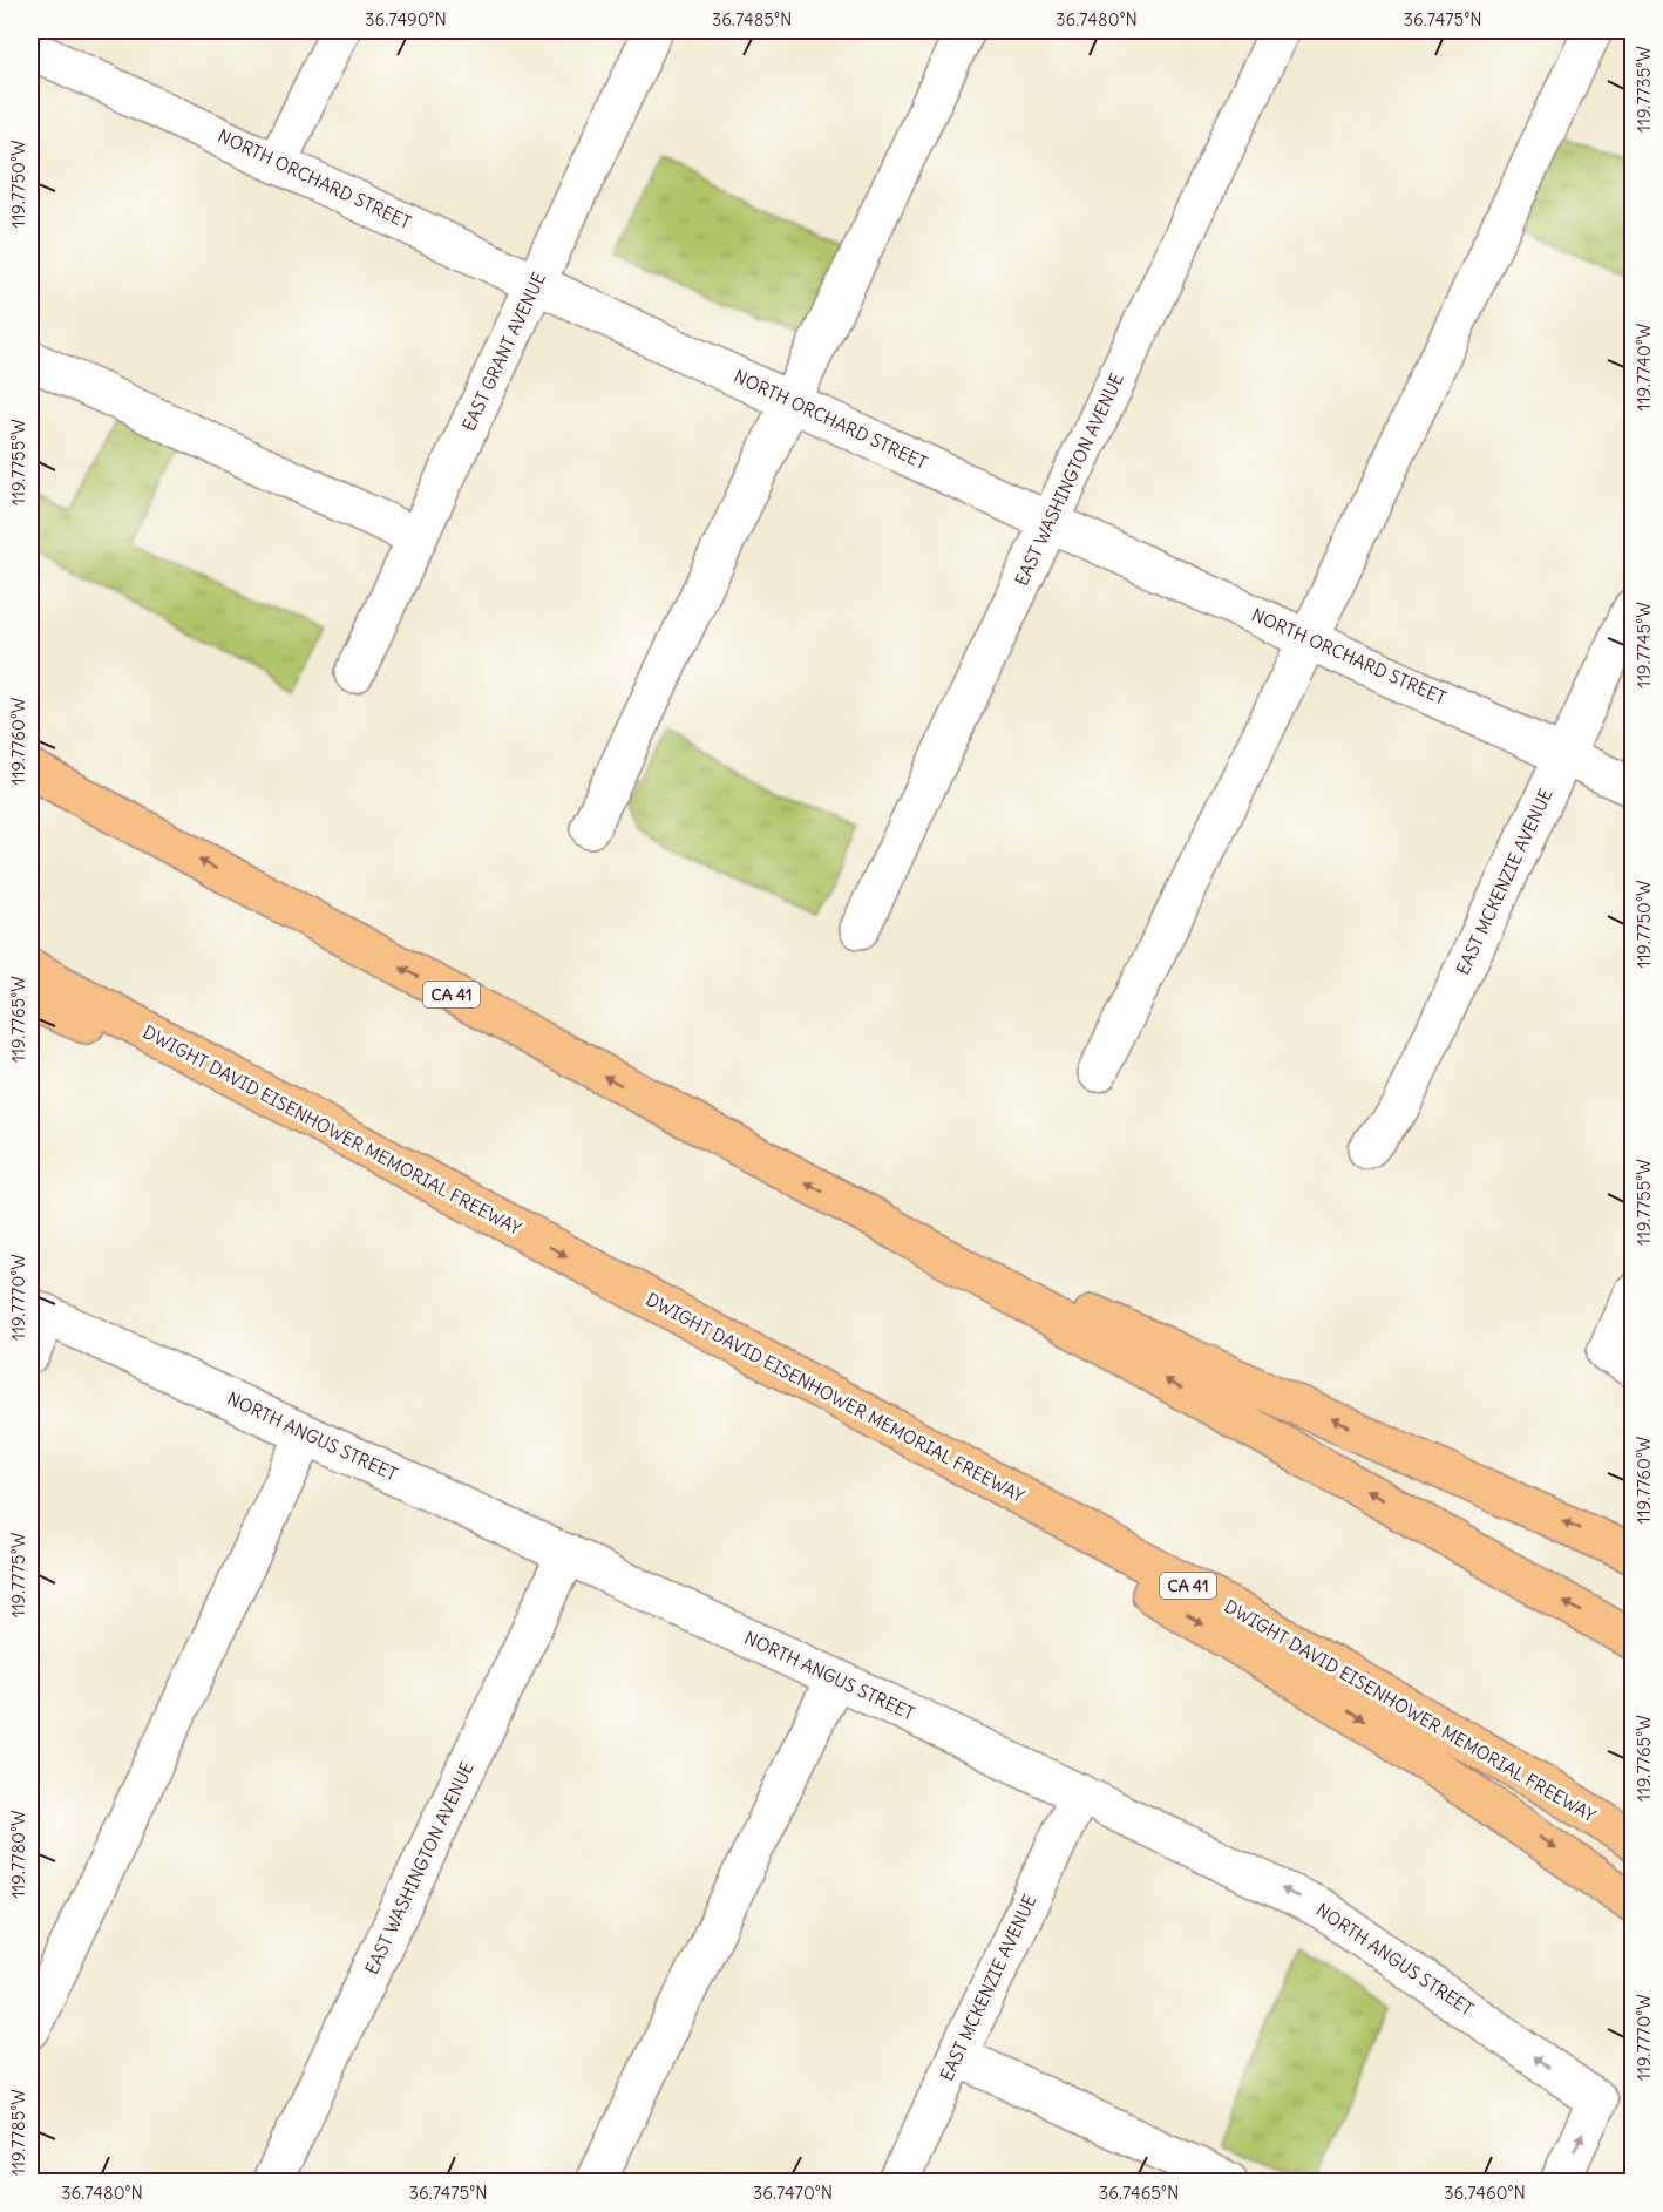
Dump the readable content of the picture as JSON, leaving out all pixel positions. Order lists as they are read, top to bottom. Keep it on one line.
{"streets":{"highway":["CA 41","DWIGHT DAVID EISENHOWER MEMORIAL FREEWAY"],"street":["NORTH ORCHARD STREET","EAST GRANT AVENUE","EAST WASHINGTON AVENUE","EAST MCKENZIE AVENUE","NORTH ANGUS STREET"]},"crossings":[["NORTH ORCHARD STREET","EAST GRANT AVENUE"],["NORTH ORCHARD STREET","EAST WASHINGTON AVENUE"],["NORTH ORCHARD STREET","EAST MCKENZIE AVENUE"],["EAST WASHINGTON AVENUE","NORTH ANGUS STREET"],["EAST MCKENZIE AVENUE","NORTH ANGUS STREET"]],"coordinates":["36.7490°N","36.7485°N","36.7480°N","36.7475°N","119.7735°W","119.7750°W","119.7740°W","119.7755°W","119.7745°W","119.7760°W","119.7765°W","119.7770°W","119.7775°W","119.7780°W","119.7785°W","36.7470°N","36.7465°N","36.7460°N"]}
